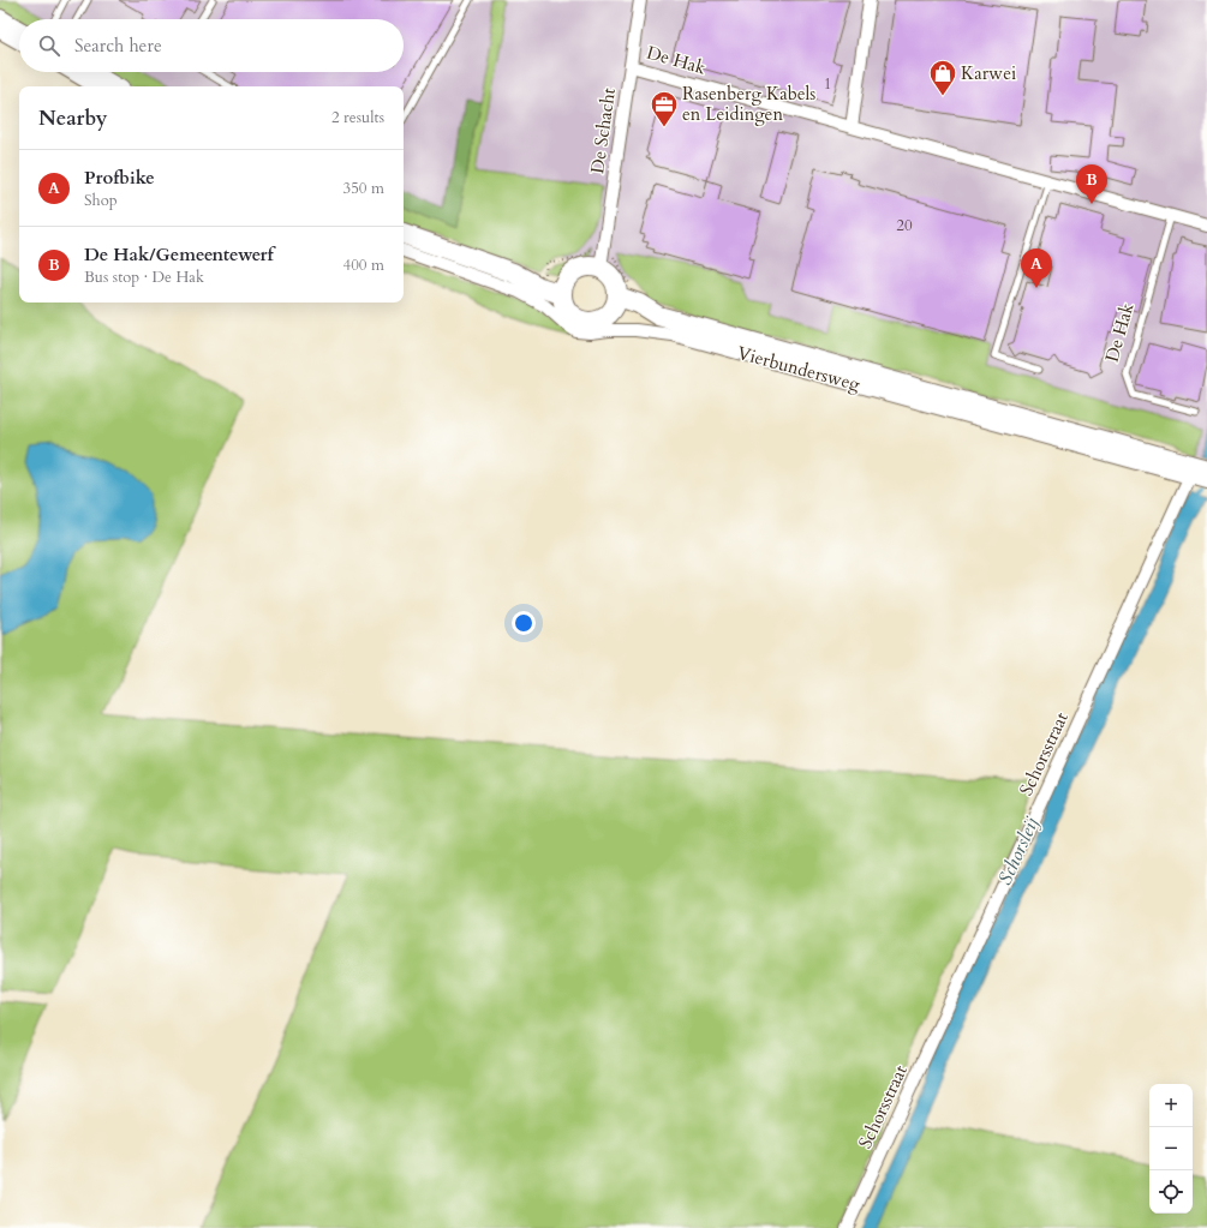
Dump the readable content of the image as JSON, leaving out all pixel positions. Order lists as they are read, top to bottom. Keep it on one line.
{"streets":{"main road":["Vierbundersweg"],"street":["De Hak","De Schacht","Schorsstraat"]},"crossings":[["De Hak","De Schacht"],["De Schacht","Vierbundersweg"],["Vierbundersweg","Schorsstraat"]],"water":["Schorsleij"],"places":{"shop":["Karwei"],"office":["Rasenberg Kabels en Leidingen"]},"house_numbers":["1","20"],"page":{"search":"Search here","heading":["Nearby","2 results"],"list":[{"mark":"A","name":"Profbike","note":"Shop","value":"350 m"},{"mark":"B","name":"De Hak/Gemeentewerf","note":"Bus stop · De Hak","value":"400 m"}],"pins":["B","A"],"map_buttons":["+","−"]}}
